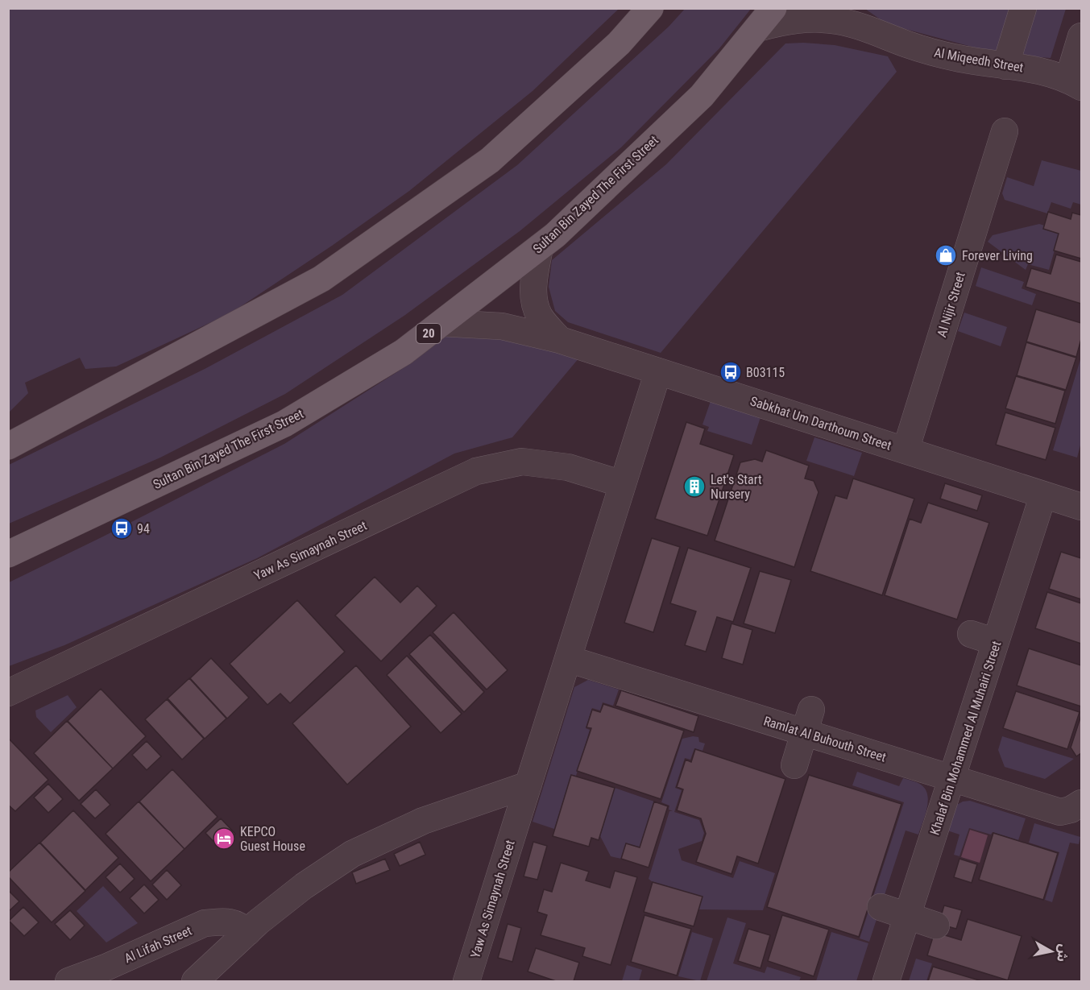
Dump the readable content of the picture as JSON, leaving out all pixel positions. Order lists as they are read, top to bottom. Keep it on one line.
{"streets":{"main road":["Sultan Bin Zayed The First Street","20"],"street":["Al Miqeedh Street","Al Nijir Street","Sabkhat Um Darthoum Street","Yaw As Simaynah Street","Khalaf Bin Mohammed Al Muhairi Street","Ramlat Al Buhouth Street","Al Lifah Street"]},"crossings":[["Al Miqeedh Street","Sultan Bin Zayed The First Street"],["Sultan Bin Zayed The First Street","Sabkhat Um Darthoum Street"],["Al Nijir Street","Sabkhat Um Darthoum Street"],["Sabkhat Um Darthoum Street","Yaw As Simaynah Street"],["Sabkhat Um Darthoum Street","Khalaf Bin Mohammed Al Muhairi Street"],["Yaw As Simaynah Street","Ramlat Al Buhouth Street"],["Khalaf Bin Mohammed Al Muhairi Street","Ramlat Al Buhouth Street"]],"places":{"shop":["Forever Living"],"bus stop":["B03115","94"],"building":["Let's Start Nursery"],"hotel":["KEPCO Guest House"]},"north":"right"}
